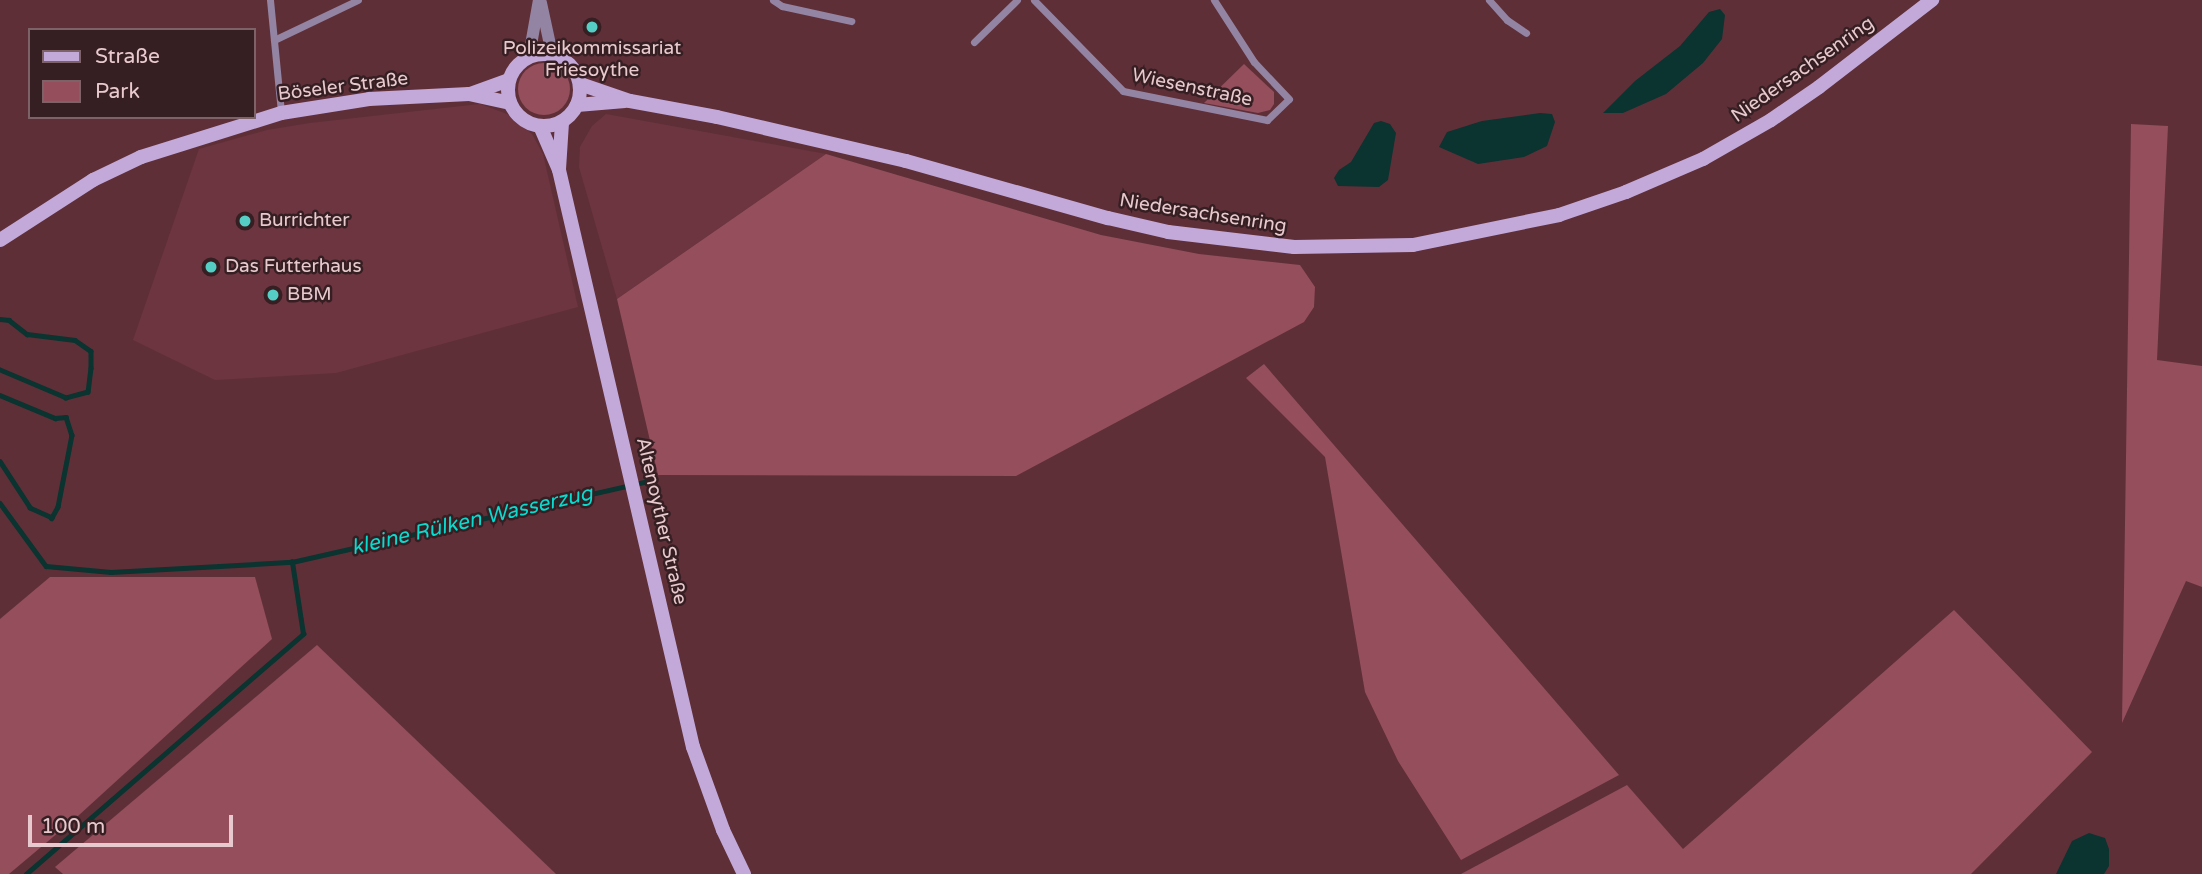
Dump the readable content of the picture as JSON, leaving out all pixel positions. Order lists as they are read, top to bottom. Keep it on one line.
{"streets":{"main road":["Niedersachsenring","Böseler Straße","Altenoyther Straße"],"street":["Wiesenstraße"]},"crossings":[["Niedersachsenring","Böseler Straße"],["Niedersachsenring","Altenoyther Straße"],["Böseler Straße","Altenoyther Straße"]],"water":["kleine Rülken Wasserzug"],"places":["Polizeikommissariat Friesoythe","Burrichter","Das Futterhaus","BBM"],"legend":["Straße","Park"],"scale_bar":"100 m"}
